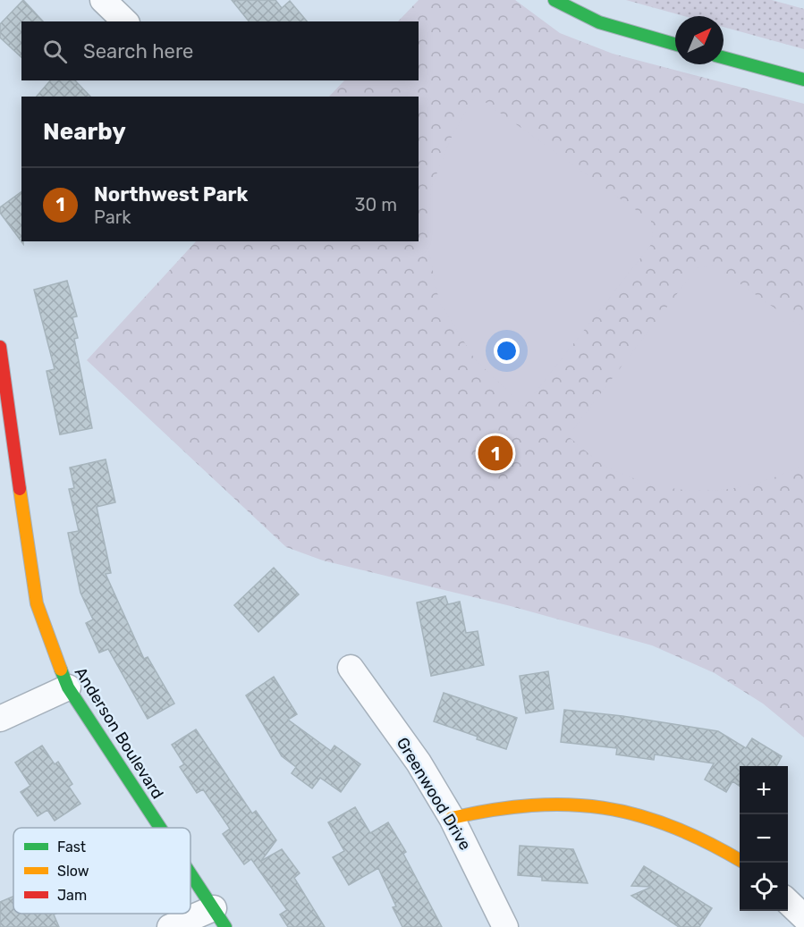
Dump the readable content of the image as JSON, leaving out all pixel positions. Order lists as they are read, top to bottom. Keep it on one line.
{"streets":{"street":["Anderson Boulevard","Greenwood Drive"]},"legend":["Fast","Slow","Jam"],"north":"top right","page":{"search":"Search here","heading":"Nearby","list":[{"mark":"1","name":"Northwest Park","note":"Park","value":"30 m"}],"pins":"1","map_buttons":["+","−"]}}
